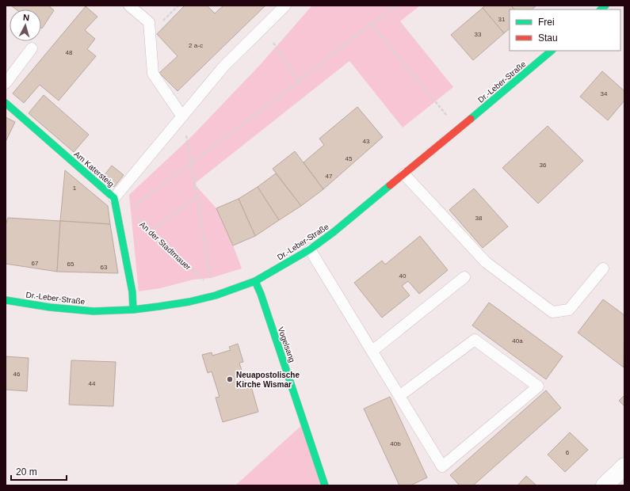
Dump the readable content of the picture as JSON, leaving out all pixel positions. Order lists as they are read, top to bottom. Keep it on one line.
{"streets":{"main road":["Dr.-Leber-Straße","Am Katersteig","Vogelsang"],"path":["An der Stadtmauer"]},"crossings":[["Dr.-Leber-Straße","Am Katersteig"],["Dr.-Leber-Straße","An der Stadtmauer"],["Dr.-Leber-Straße","Vogelsang"],["Am Katersteig","An der Stadtmauer"]],"places":["Neuapostolische Kirche Wismar"],"house_numbers":["31","33","2 a-c","48","34","43","45","36","47","1","38","67","65","63","40","40a","46","44","40b","6"],"legend":["Frei","Stau"],"scale_bar":"20 m","north":"top"}
